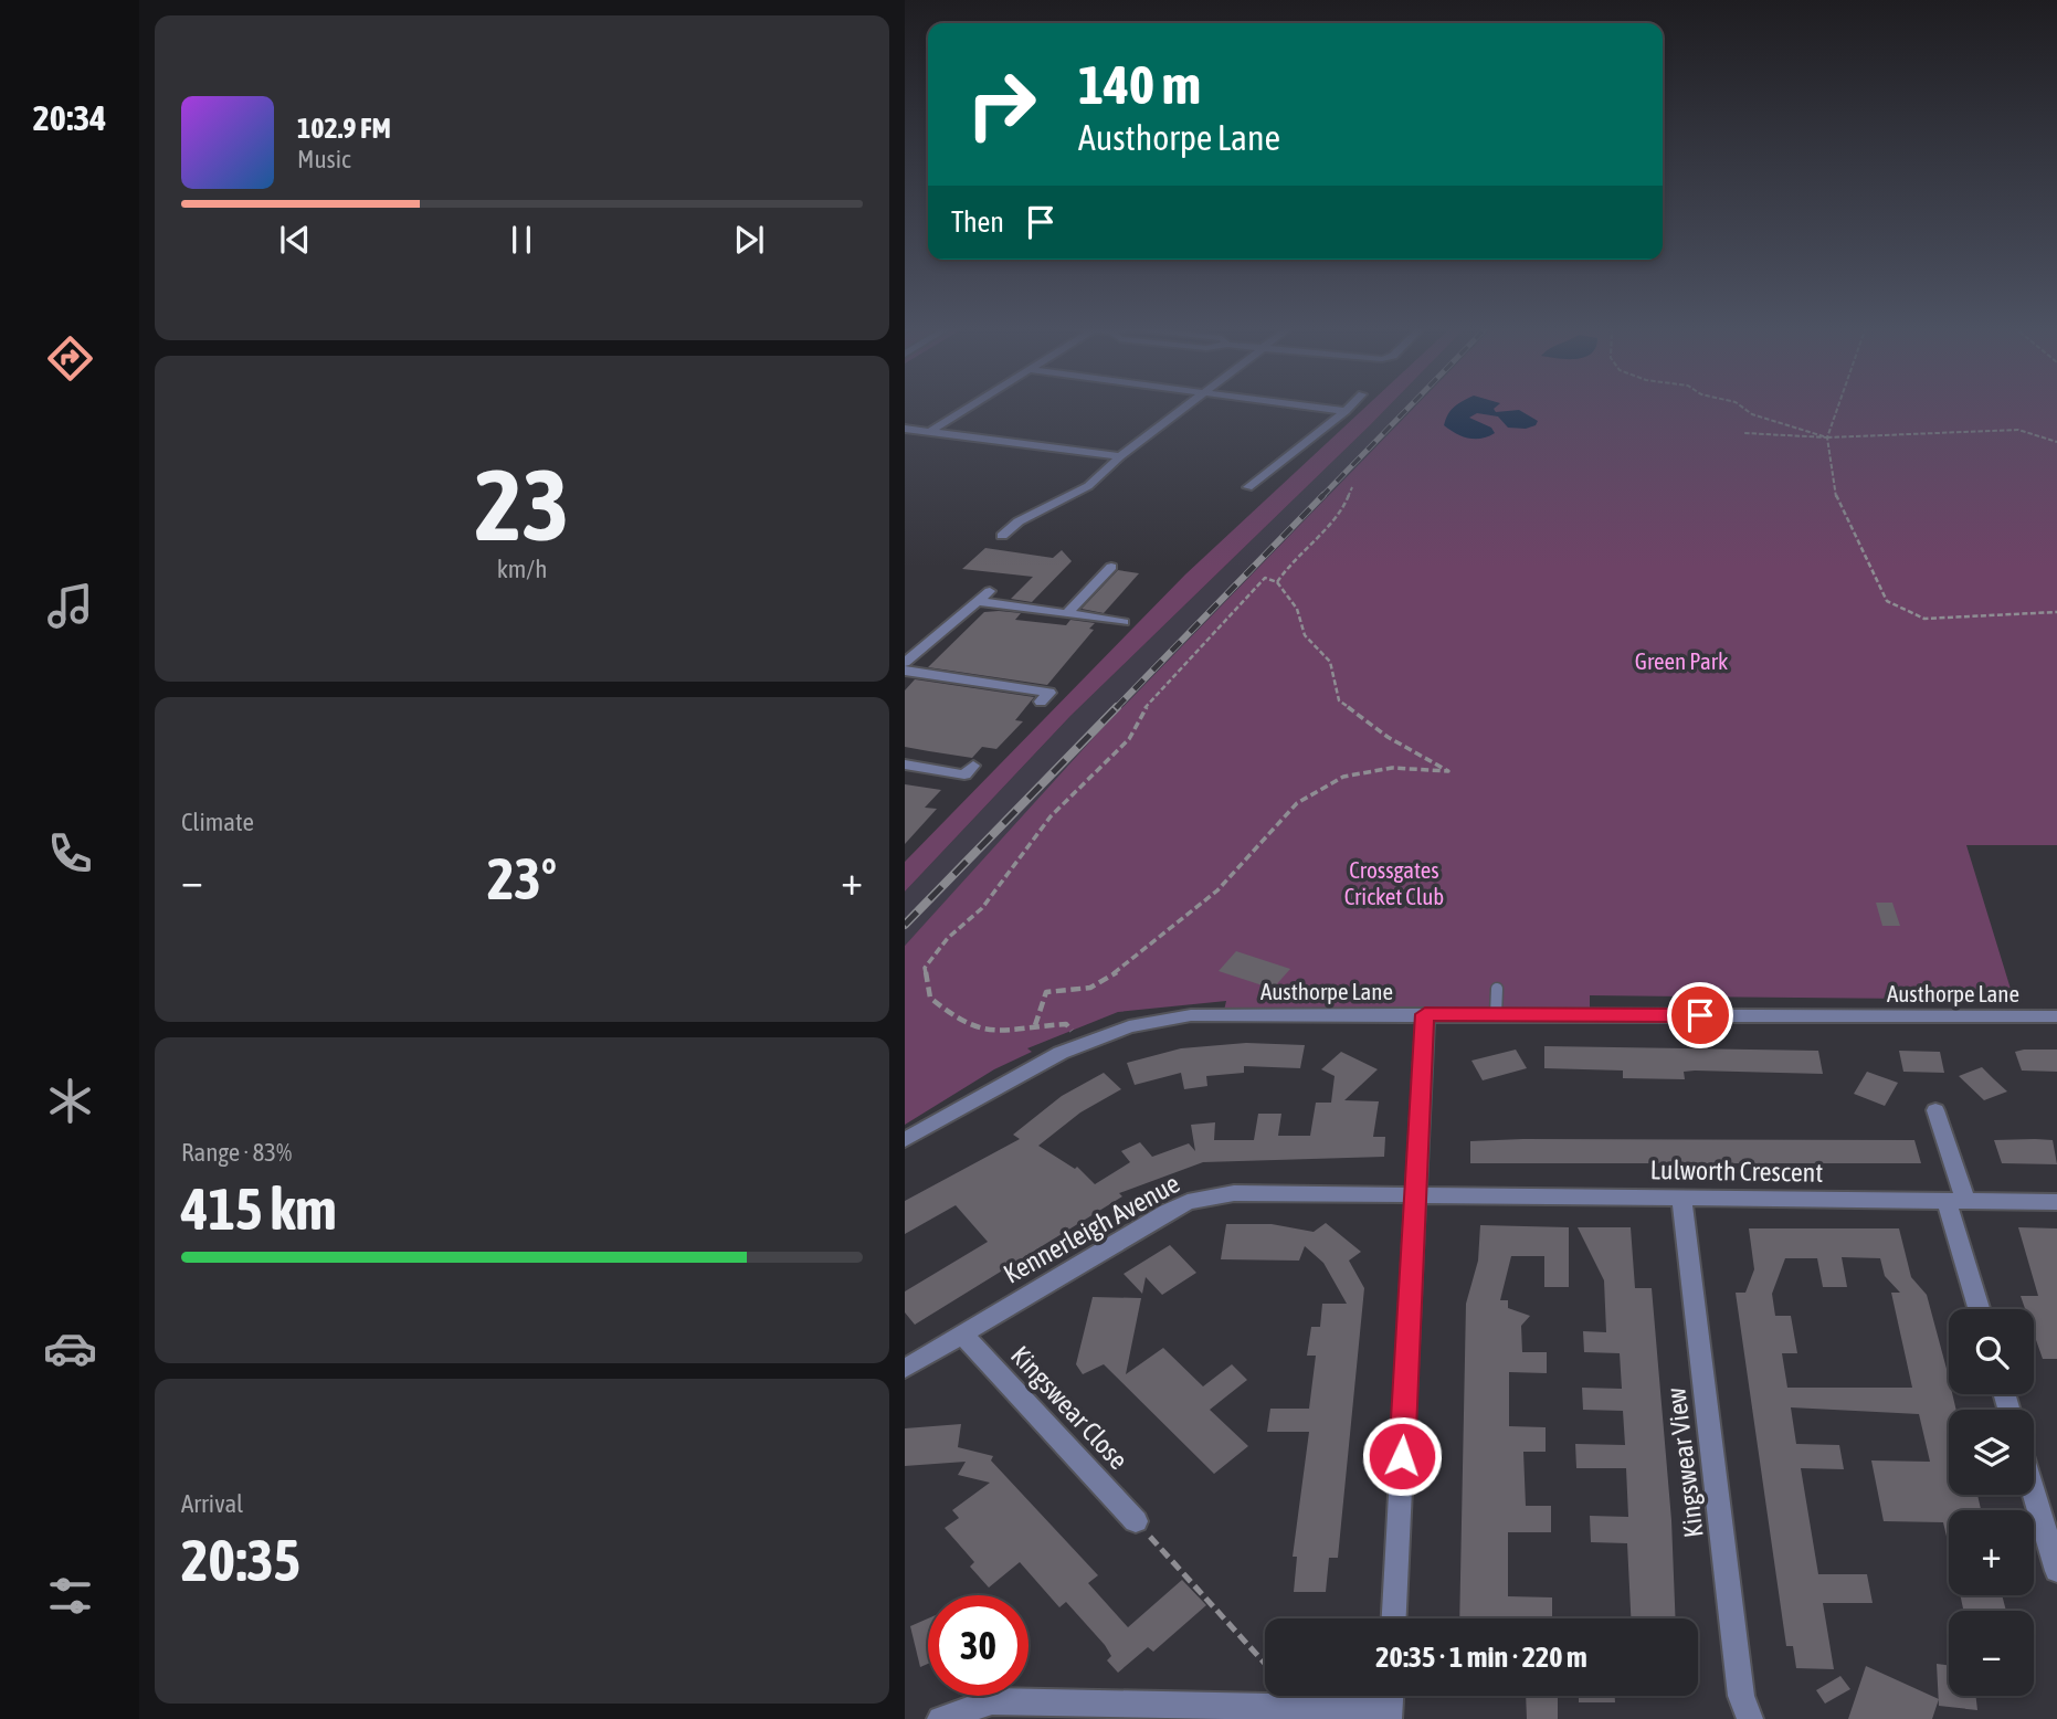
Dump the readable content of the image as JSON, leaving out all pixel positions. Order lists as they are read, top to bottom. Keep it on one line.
{"streets":{"street":["Austhorpe Lane","Lulworth Crescent","Kennerleigh Avenue","Kingswear Close","Kingswear View"]},"crossings":[["Lulworth Crescent","Kennerleigh Avenue"],["Lulworth Crescent","Kingswear View"],["Kennerleigh Avenue","Kingswear Close"]],"parks":["Green Park","Crossgates Cricket Club"],"page":{"tabs":"20:34","turn":["140 m","Austhorpe Lane"],"song":["102.9 FM","Music"],"then":"Then","tile":[["23","km/h"],"Climate",["Range · 83%","415 km"],["Arrival","20:35"]],"heat":["−","23°","+"],"map_buttons":["+","−"],"limit":"30","trip":"20:35 · 1 min · 220 m"}}
